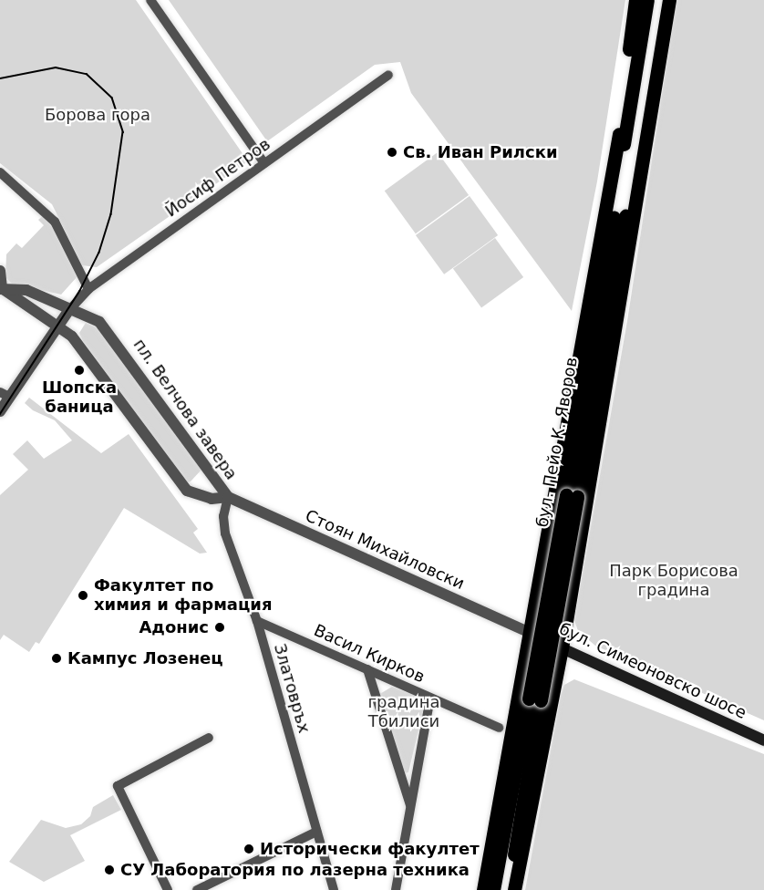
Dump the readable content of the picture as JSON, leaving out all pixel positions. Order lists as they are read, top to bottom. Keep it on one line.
{"streets":{"main road":["бул. Пейо К. Яворов","бул. Симеоновско шосе"],"street":["Йосиф Петров","пл. Велчова завера","Стоян Михайловски","Васил Кирков","Златовръх"]},"crossings":[["Йосиф Петров","пл. Велчова завера"],["пл. Велчова завера","Стоян Михайловски"],["пл. Велчова завера","Златовръх"],["Стоян Михайловски","бул. Симеоновско шосе"],["Стоян Михайловски","Златовръх"],["Васил Кирков","Златовръх"]],"parks":["Борова гора","Парк Борисова градина","градина Тбилиси"],"places":["Св. Иван Рилски","Шопска баница","Факултет по химия и фармация","Адонис","Кампус Лозенец","Исторически факултет","СУ Лаборатория по лазерна техника"]}
